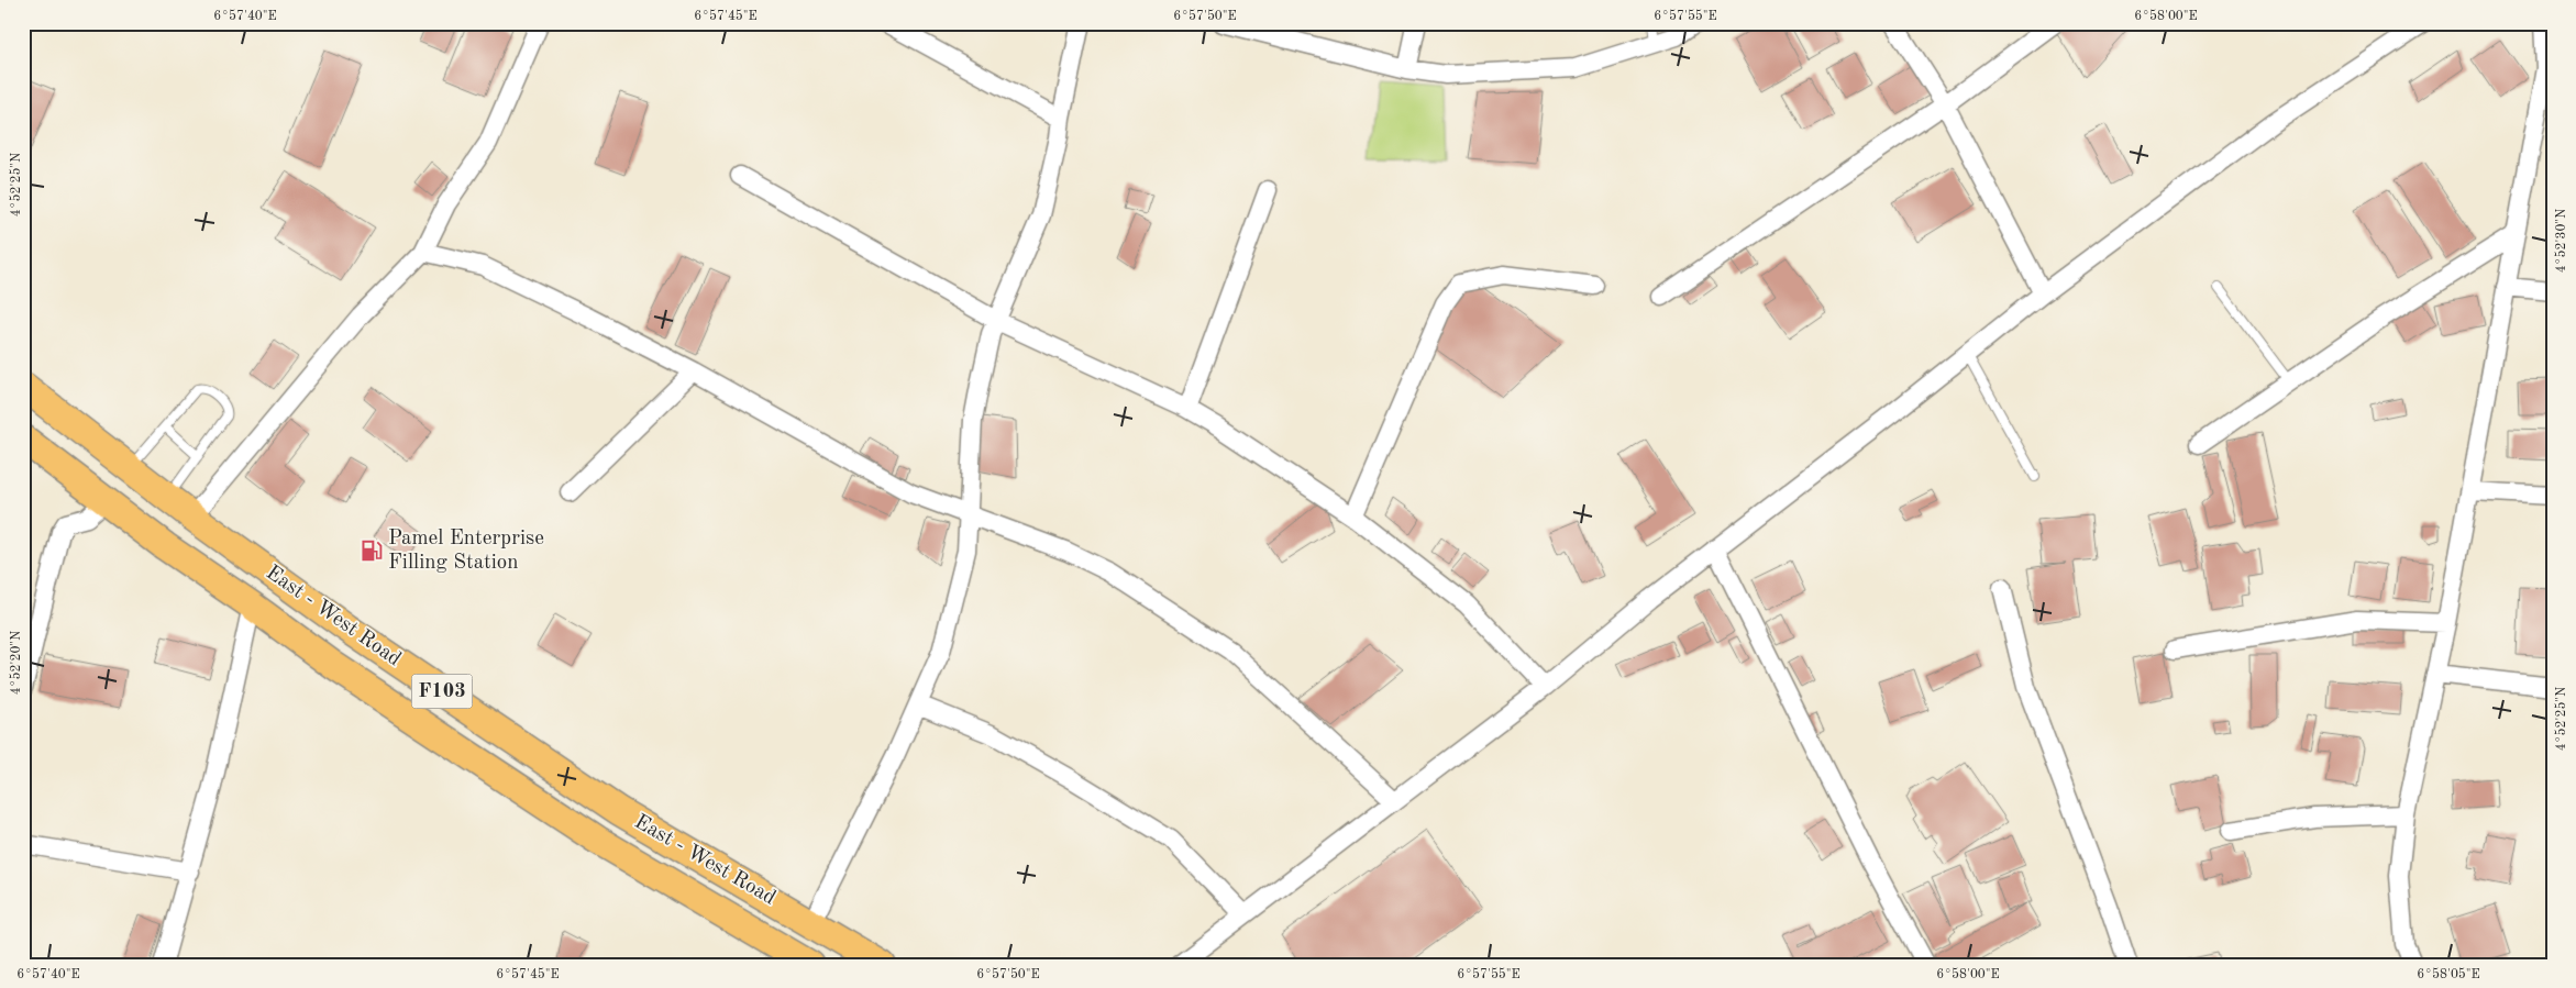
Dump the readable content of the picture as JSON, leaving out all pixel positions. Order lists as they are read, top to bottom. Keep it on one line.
{"streets":{"main road":["East - West Road","F103"]},"places":{"fuel station":["Pamel Enterprise Filling Station"]},"coordinates":["6°57'40\"E","6°57'45\"E","6°57'50\"E","6°57'55\"E","6°58'00\"E","4°52'25\"N","4°52'30\"N","4°52'20\"N","6°58'05\"E"]}
